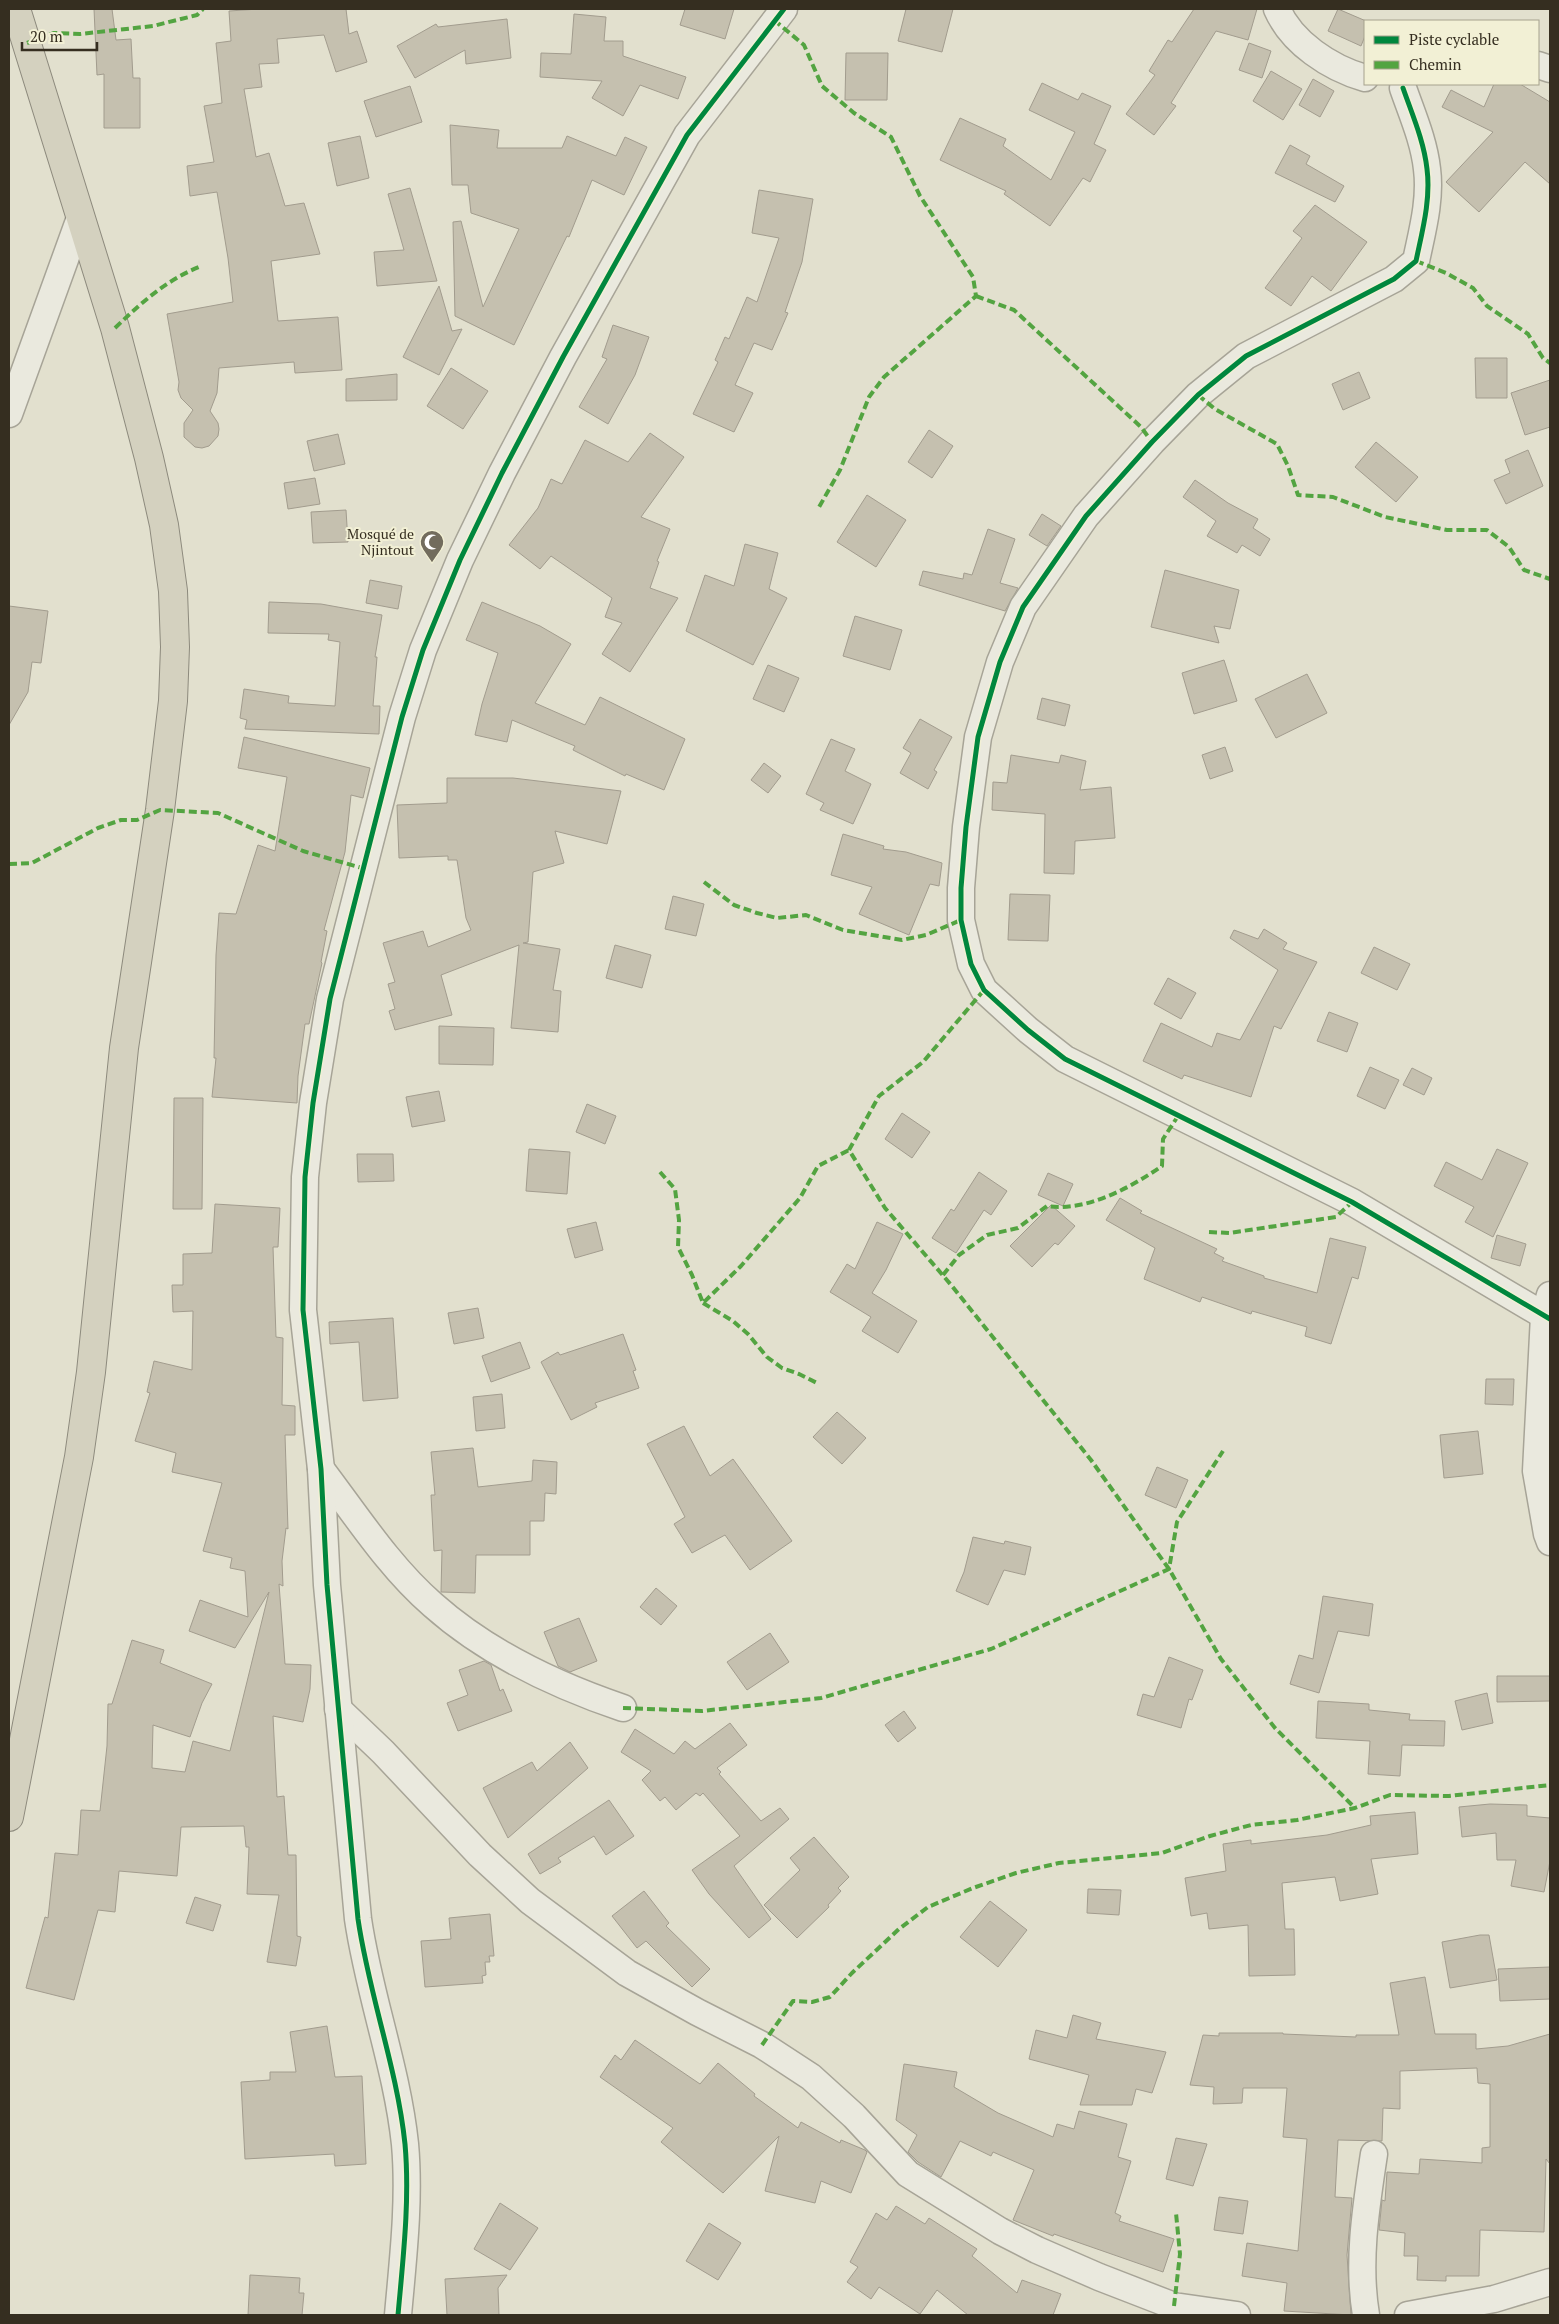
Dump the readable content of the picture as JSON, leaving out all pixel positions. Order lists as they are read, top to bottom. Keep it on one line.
{"places":{"mosque":["Mosqué de Njintout"]},"legend":["Piste cyclable","Chemin"],"scale_bar":"20 m"}
